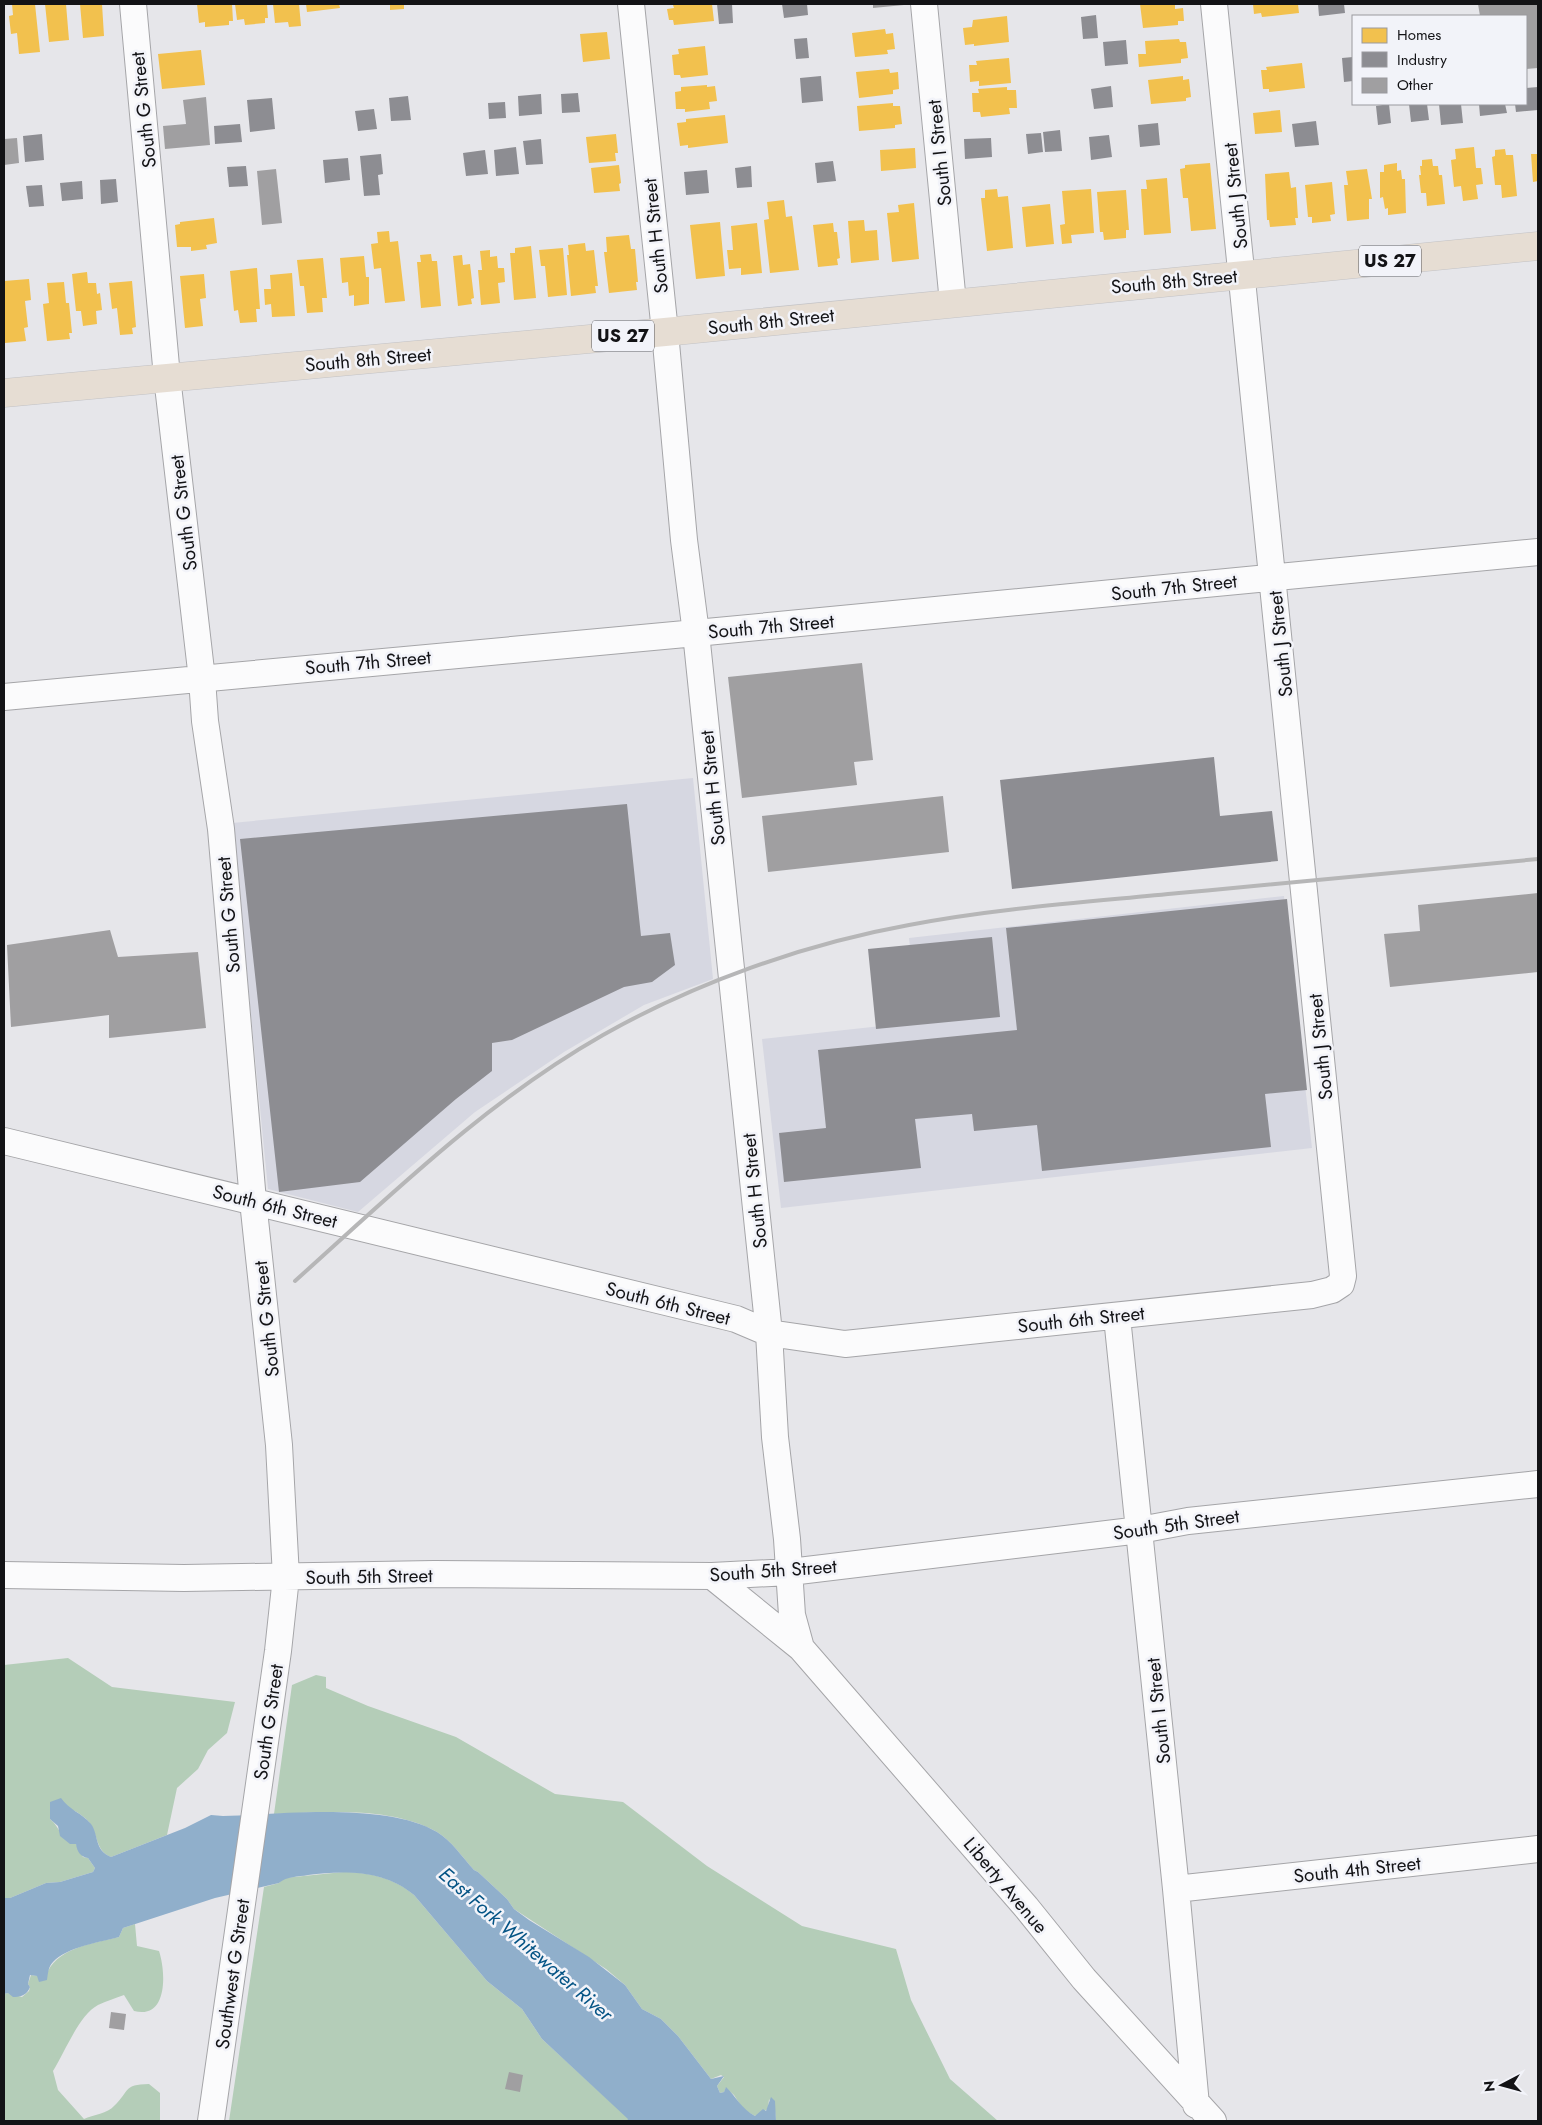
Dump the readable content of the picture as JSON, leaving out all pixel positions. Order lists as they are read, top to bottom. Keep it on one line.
{"streets":{"highway":["US 27","South 8th Street"],"street":["South G Street","South I Street","South J Street","South H Street","South 7th Street","South 6th Street","South 5th Street","South 4th Street","Liberty Avenue","Southwest G Street"]},"crossings":[["South G Street","South 8th Street"],["South G Street","South 7th Street"],["South G Street","South 6th Street"],["South G Street","South 5th Street"],["South G Street","Southwest G Street"],["South I Street","South 8th Street"],["South I Street","South 6th Street"],["South I Street","South 5th Street"],["South I Street","South 4th Street"],["South I Street","Liberty Avenue"],["South J Street","South 8th Street"],["South J Street","South 7th Street"],["South J Street","South 6th Street"],["South H Street","South 8th Street"],["South H Street","South 7th Street"],["South H Street","South 6th Street"],["South H Street","South 5th Street"],["South H Street","Liberty Avenue"],["South 5th Street","Liberty Avenue"]],"water":["East Fork Whitewater River"],"legend":["Homes","Industry","Other"],"north":"left"}
